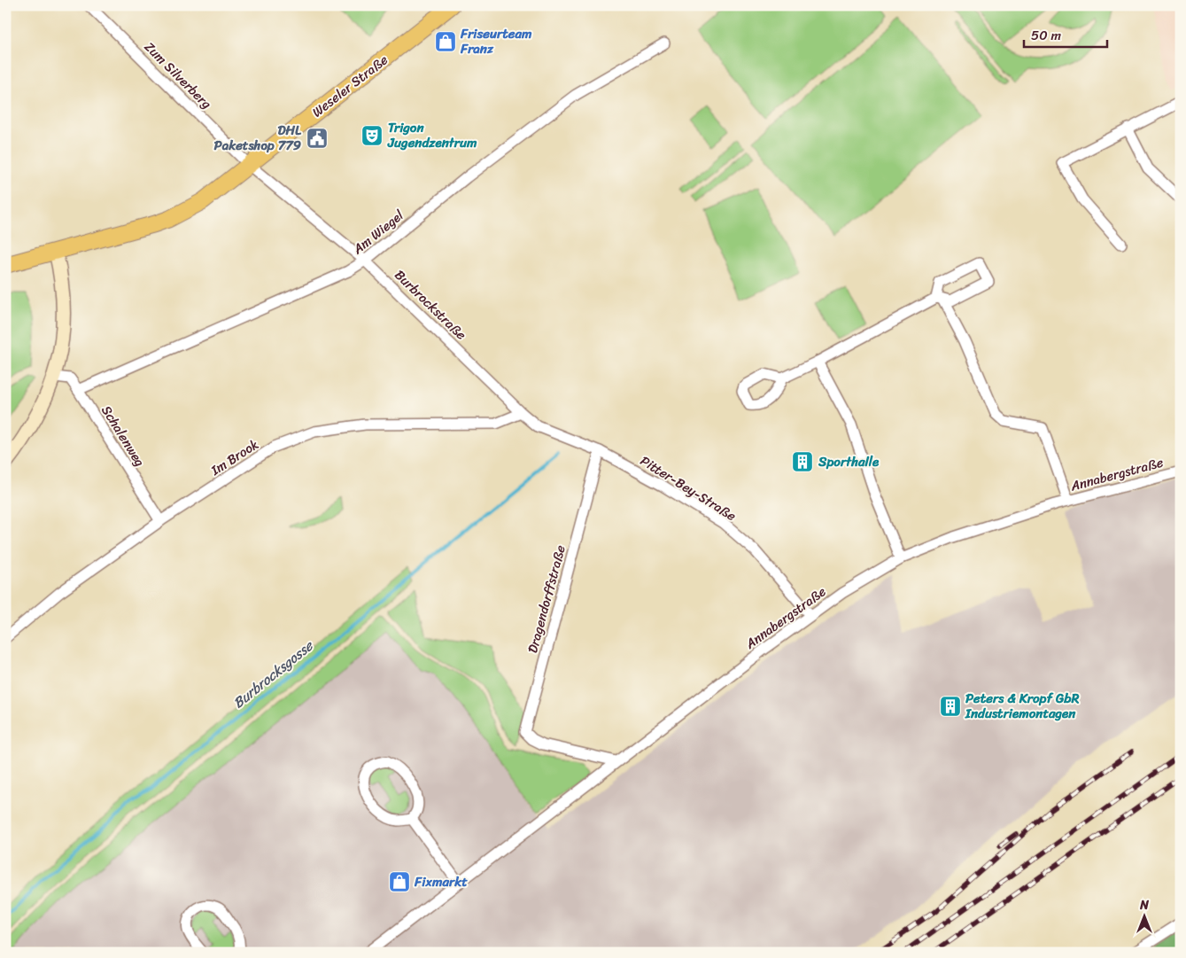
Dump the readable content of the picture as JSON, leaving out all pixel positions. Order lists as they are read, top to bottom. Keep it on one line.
{"streets":{"main road":["Weseler Straße"],"street":["Zum Silverberg","Am Wiegel","Burbrockstraße","Schalenweg","Im Brook","Annabergstraße","Pitter-Bey-Straße","Dragendorffstraße"]},"crossings":[["Zum Silverberg","Weseler Straße"],["Zum Silverberg","Burbrockstraße"],["Weseler Straße","Burbrockstraße"],["Am Wiegel","Burbrockstraße"],["Am Wiegel","Schalenweg"],["Burbrockstraße","Im Brook"],["Burbrockstraße","Pitter-Bey-Straße"],["Burbrockstraße","Dragendorffstraße"],["Schalenweg","Im Brook"],["Annabergstraße","Pitter-Bey-Straße"],["Annabergstraße","Dragendorffstraße"],["Pitter-Bey-Straße","Dragendorffstraße"]],"water":["Burbrocksgosse"],"places":{"shop":["Friseurteam Franz","Fixmarkt"],"theatre":["Trigon Jugendzentrum"],"public building":["DHL Paketshop 779"],"building":["Sporthalle","Peters & Kropf GbR Industriemontagen"]},"scale_bar":"50 m","north":"top"}
